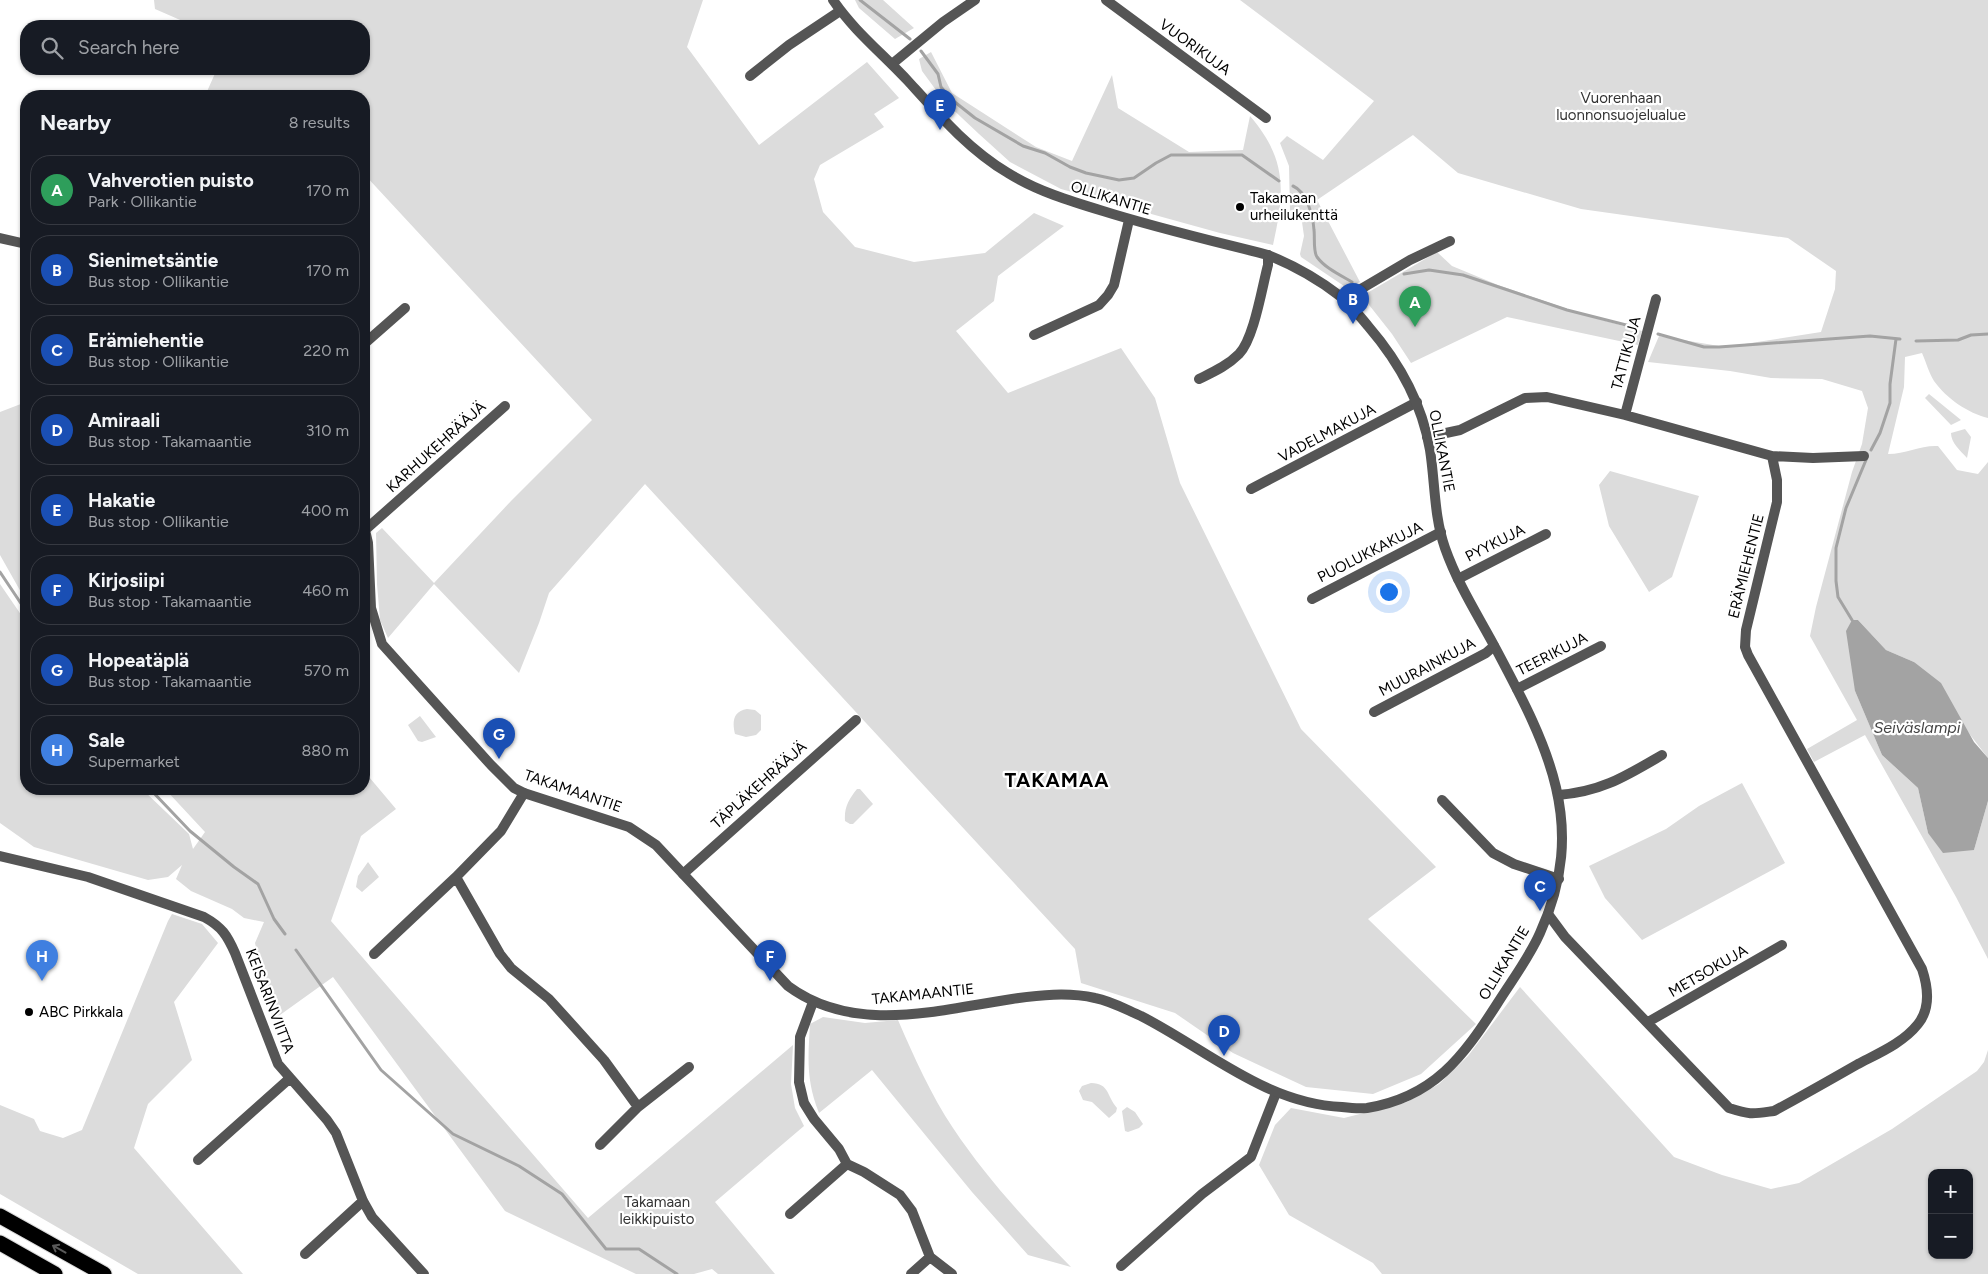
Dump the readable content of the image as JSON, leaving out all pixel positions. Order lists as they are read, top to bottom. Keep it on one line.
{"streets":{"street":["VUORIKUJA","OLLIKANTIE","TATTIKUJA","VADELMAKUJA","KARHUKEHRÄÄJÄ","PYYKUJA","PUOLUKKAKUJA","ERÄMIEHENTIE","TEERIKUJA","MUURAINKUJA","TÄPLÄKEHRÄÄJÄ","TAKAMAANTIE","METSOKUJA","KEISARINVIITTA"]},"crossings":[["OLLIKANTIE","VADELMAKUJA"],["OLLIKANTIE","PYYKUJA"],["OLLIKANTIE","PUOLUKKAKUJA"],["OLLIKANTIE","ERÄMIEHENTIE"],["OLLIKANTIE","TEERIKUJA"],["OLLIKANTIE","MUURAINKUJA"],["OLLIKANTIE","TAKAMAANTIE"],["ERÄMIEHENTIE","METSOKUJA"],["TÄPLÄKEHRÄÄJÄ","TAKAMAANTIE"]],"districts":["TAKAMAA"],"water":["Seiväslampi"],"parks":["Vuorenhaan luonnonsuojelualue","Takamaan leikkipuisto"],"places":["Takamaan urheilukenttä","ABC Pirkkala"],"page":{"search":"Search here","pins":["E","B","A","G","C","F","H","D"],"heading":["Nearby","8 results"],"list":[{"mark":"A","name":"Vahverotien puisto","note":"Park · Ollikantie","value":"170 m"},{"mark":"B","name":"Sienimetsäntie","note":"Bus stop · Ollikantie","value":"170 m"},{"mark":"C","name":"Erämiehentie","note":"Bus stop · Ollikantie","value":"220 m"},{"mark":"D","name":"Amiraali","note":"Bus stop · Takamaantie","value":"310 m"},{"mark":"E","name":"Hakatie","note":"Bus stop · Ollikantie","value":"400 m"},{"mark":"F","name":"Kirjosiipi","note":"Bus stop · Takamaantie","value":"460 m"},{"mark":"G","name":"Hopeatäplä","note":"Bus stop · Takamaantie","value":"570 m"},{"mark":"H","name":"Sale","note":"Supermarket","value":"880 m"}],"map_buttons":["+","−"]}}
